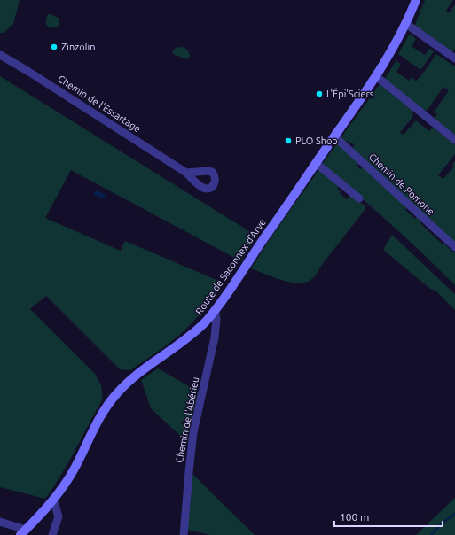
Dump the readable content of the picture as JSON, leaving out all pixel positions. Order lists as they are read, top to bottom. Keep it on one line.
{"streets":{"street":["Chemin de l'Essartage","Chemin de Pomone","Route de Saconnex-d'Arve","Chemin de l'Abérieu"]},"crossings":[["Chemin de Pomone","Route de Saconnex-d'Arve"],["Route de Saconnex-d'Arve","Chemin de l'Abérieu"]],"places":["Zinzolin","L'Épi'Sciers","PLO Shop"],"scale_bar":"100 m"}
